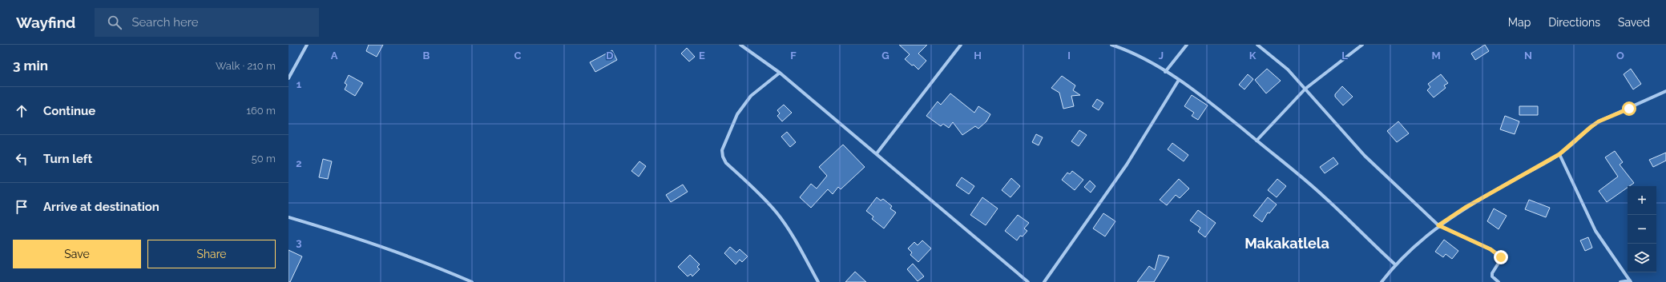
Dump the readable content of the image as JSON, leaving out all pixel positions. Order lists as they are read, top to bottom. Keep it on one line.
{"districts":["Makakatlela"],"page":{"header":"Wayfind","search":"Search here","nav":["Map","Directions","Saved"],"heading":["3 min","Walk · 210 m"],"list":[["Continue","160 m"],["Turn left","50 m"],"Arrive at destination"],"map_buttons":["+","−"],"buttons":["Save","Share"]},"grid":{"columns":["A","B","C","D","E","F","G","H","I","J","K","L","M","N","O"],"rows":["1","2","3"]}}
